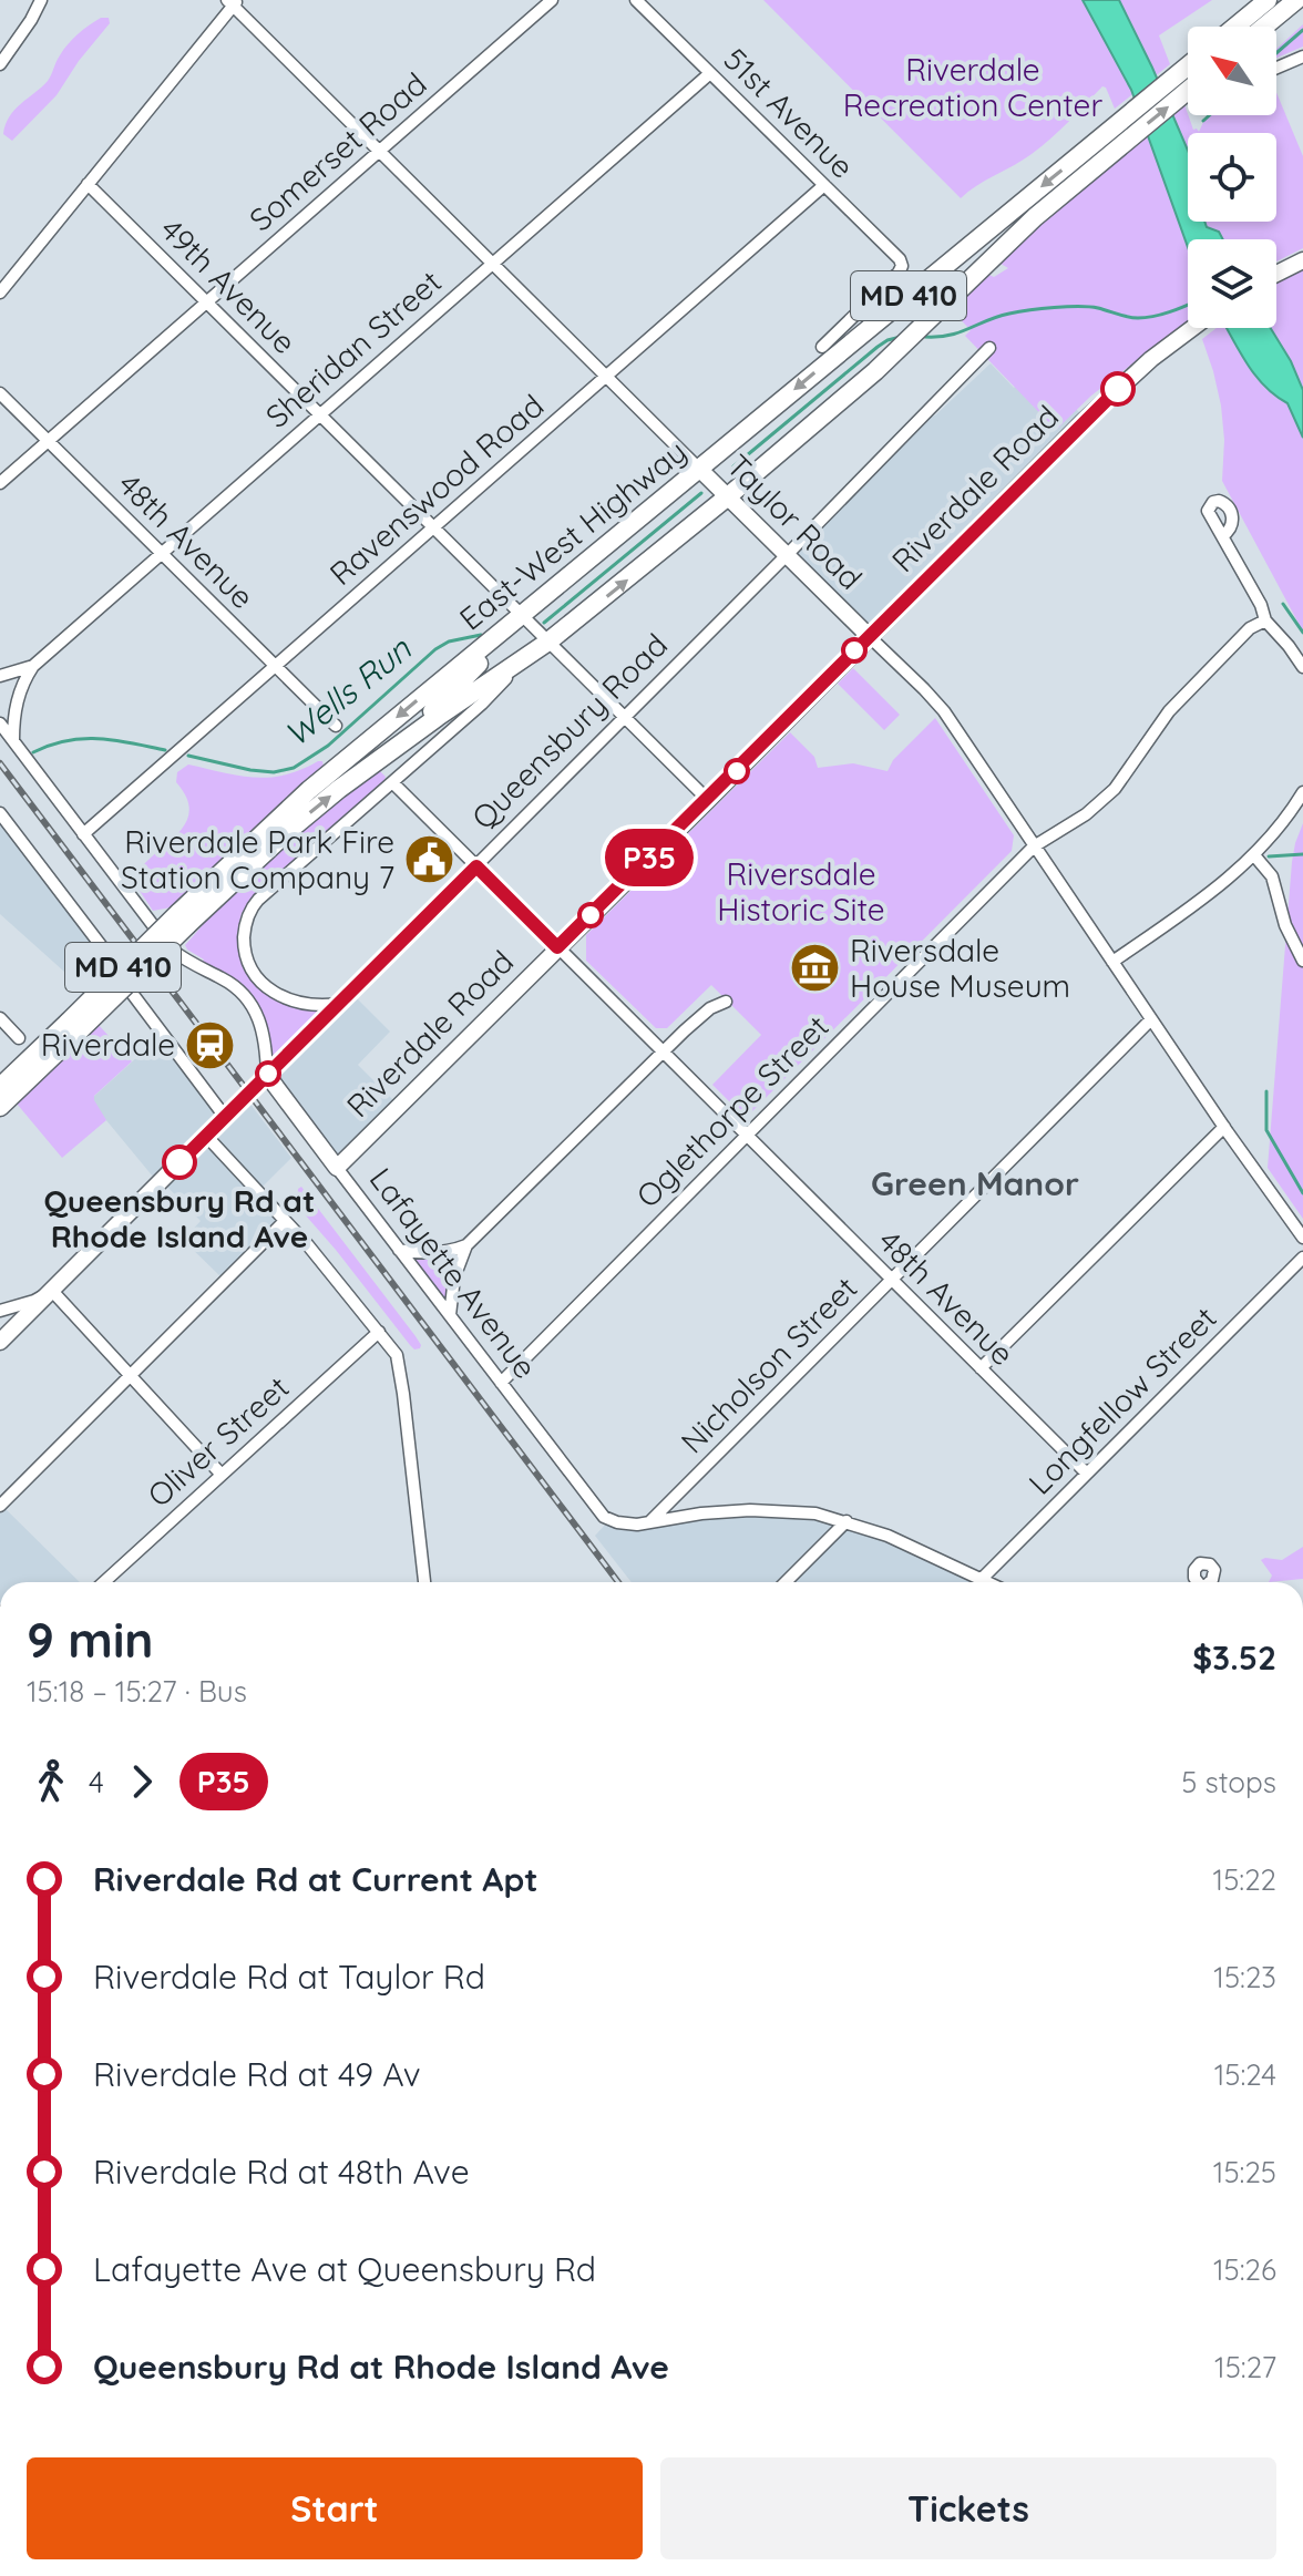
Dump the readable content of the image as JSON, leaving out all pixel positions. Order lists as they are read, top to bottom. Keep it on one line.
{"streets":{"main road":["MD 410","East-West Highway"],"street":["51st Avenue","Somerset Road","49th Avenue","Sheridan Street","Riverdale Road","Ravenswood Road","Taylor Road","48th Avenue","Queensbury Road","Oglethorpe Street","Lafayette Avenue","Nicholson Street","Longfellow Street","Oliver Street"]},"crossings":[["51st Avenue","Sheridan Street"],["51st Avenue","Ravenswood Road"],["Somerset Road","49th Avenue"],["Somerset Road","Taylor Road"],["Somerset Road","48th Avenue"],["49th Avenue","Sheridan Street"],["49th Avenue","Riverdale Road"],["49th Avenue","Ravenswood Road"],["49th Avenue","East-West Highway"],["49th Avenue","Queensbury Road"],["Sheridan Street","Taylor Road"],["Sheridan Street","48th Avenue"],["Riverdale Road","Taylor Road"],["Riverdale Road","48th Avenue"],["Riverdale Road","Lafayette Avenue"],["Ravenswood Road","Taylor Road"],["Ravenswood Road","48th Avenue"],["Taylor Road","East-West Highway"],["Taylor Road","Queensbury Road"],["Taylor Road","Oglethorpe Street"],["Taylor Road","Nicholson Street"],["48th Avenue","Queensbury Road"],["48th Avenue","Oglethorpe Street"],["48th Avenue","Nicholson Street"],["48th Avenue","Longfellow Street"],["Queensbury Road","Lafayette Avenue"],["Oglethorpe Street","Lafayette Avenue"],["Lafayette Avenue","Nicholson Street"],["Lafayette Avenue","Longfellow Street"]],"districts":["Green Manor"],"water":["Wells Run"],"parks":["Riverdale Recreation Center","Riversdale Historic Site"],"places":{"public building":["Riverdale Park Fire Station Company 7"],"museum":["Riversdale House Museum"],"station":["Riverdale"],"other":["Queensbury Rd at Rhode Island Ave"]},"lines":["bus line P35"],"north":"top left","page":{"on_map":"P35","heading":["9 min","15:18 – 15:27 · Bus","$3.52"],"legs":["4","P35","5 stops"],"list":[{"name":"Riverdale Rd at Current Apt","value":"15:22"},{"name":"Riverdale Rd at Taylor Rd","value":"15:23"},{"name":"Riverdale Rd at 49 Av","value":"15:24"},{"name":"Riverdale Rd at 48th Ave","value":"15:25"},{"name":"Lafayette Ave at Queensbury Rd","value":"15:26"},{"name":"Queensbury Rd at Rhode Island Ave","value":"15:27"}],"buttons":["Start","Tickets"]}}
